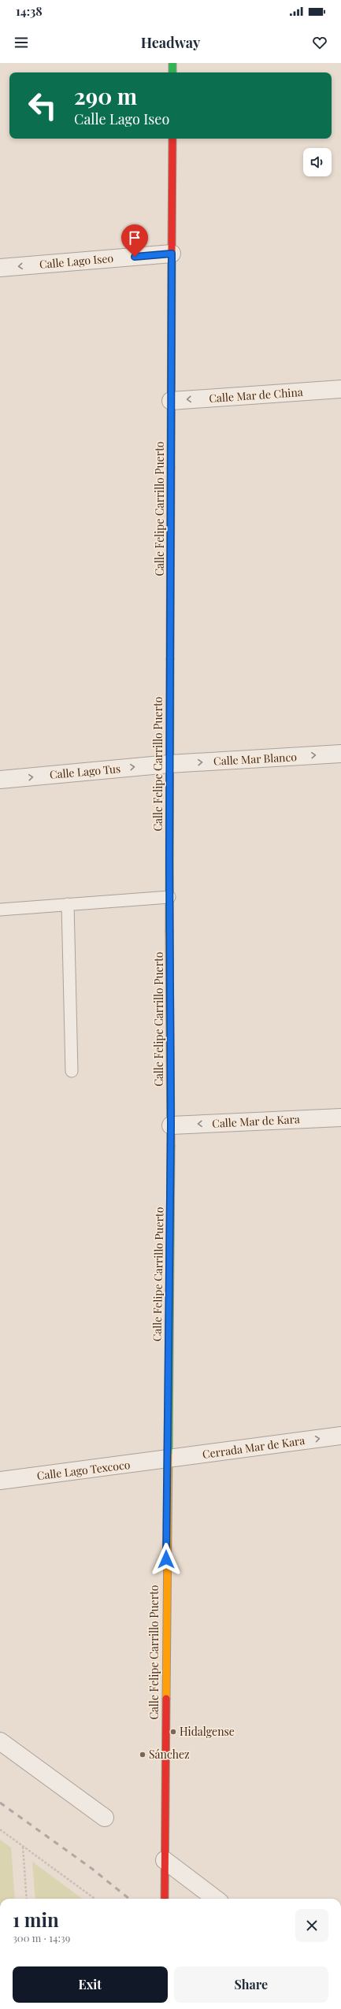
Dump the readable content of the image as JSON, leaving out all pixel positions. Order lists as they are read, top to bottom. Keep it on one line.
{"streets":{"street":["Calle Lago Iseo","Calle Mar de China","Calle Felipe Carrillo Puerto","Calle Mar Blanco","Calle Lago Tus","Calle Mar de Kara","Cerrada Mar de Kara","Calle Lago Texcoco"]},"crossings":[["Calle Lago Iseo","Calle Felipe Carrillo Puerto"],["Calle Mar de China","Calle Felipe Carrillo Puerto"],["Calle Felipe Carrillo Puerto","Calle Mar Blanco"],["Calle Felipe Carrillo Puerto","Calle Lago Tus"],["Calle Felipe Carrillo Puerto","Calle Mar de Kara"],["Calle Felipe Carrillo Puerto","Cerrada Mar de Kara"],["Calle Felipe Carrillo Puerto","Calle Lago Texcoco"],["Calle Mar Blanco","Calle Lago Tus"],["Cerrada Mar de Kara","Calle Lago Texcoco"]],"one_way":["Calle Lago Iseo","Calle Mar de China","Calle Mar Blanco","Calle Lago Tus","Calle Mar de Kara","Cerrada Mar de Kara"],"places":["Hidalgense","Sánchez"],"page":{"status":"14:38","header":"Headway","turn":["290 m","Calle Lago Iseo"],"heading":["1 min","300 m · 14:39"],"buttons":["Exit","Share"]}}
